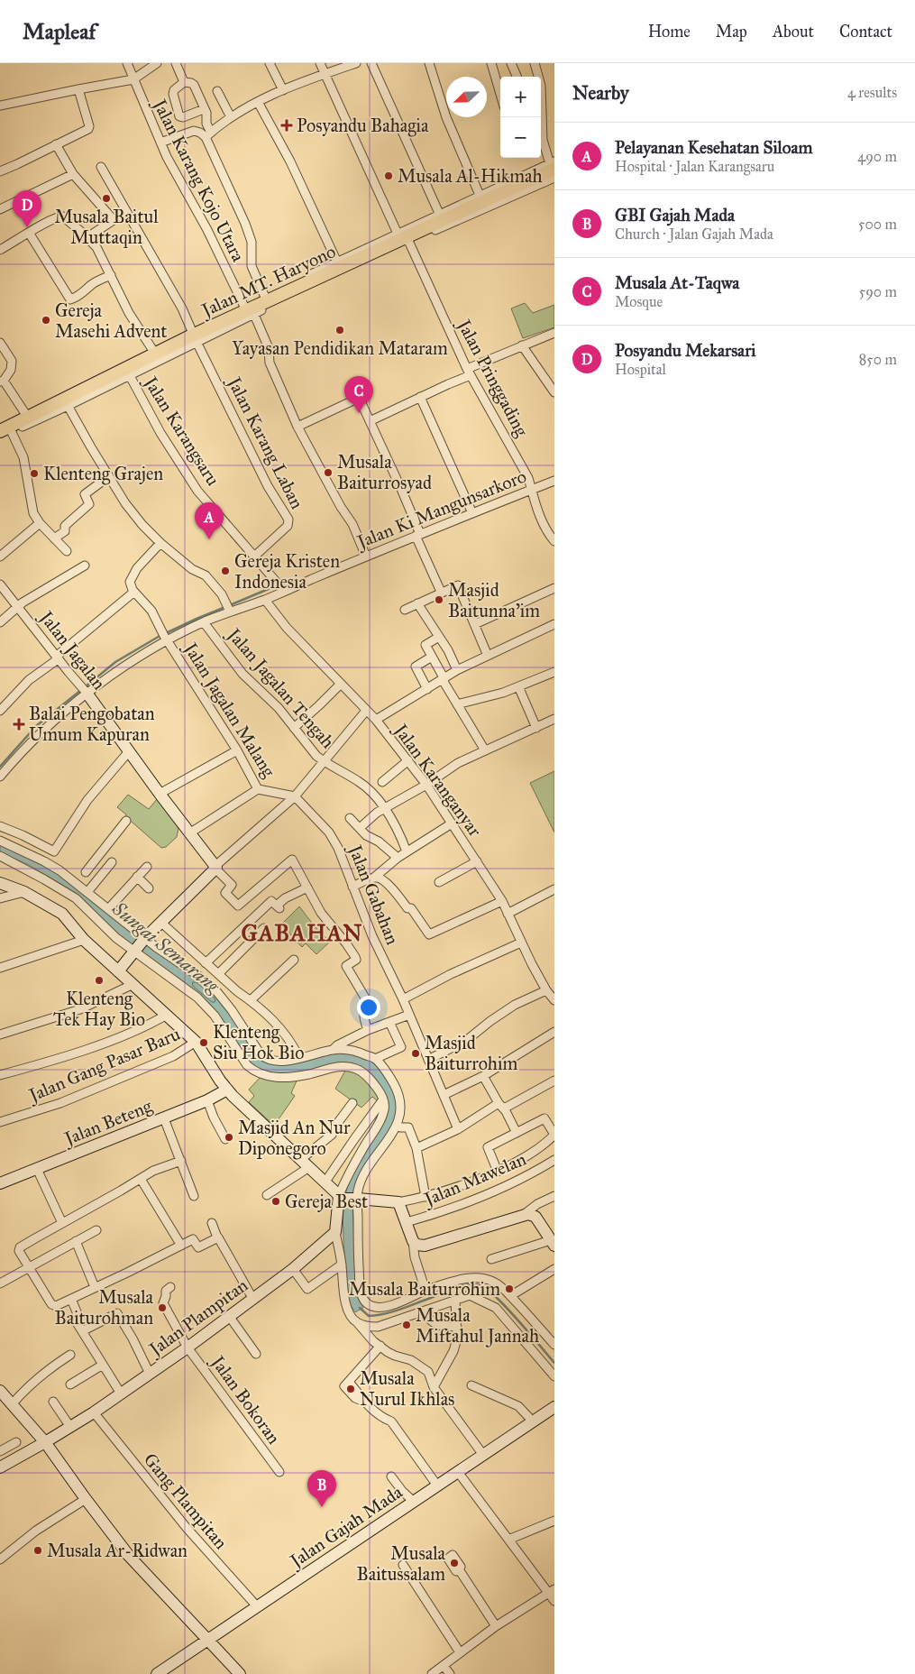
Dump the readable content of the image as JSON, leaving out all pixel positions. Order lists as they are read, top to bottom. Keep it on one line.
{"streets":{"main road":["Jalan MT. Haryono"],"street":["Jalan Karang Kojo Utara","Jalan Pringgading","Jalan Karangsaru","Jalan Karang Laban","Jalan Ki Mangunsarkoro","Jalan Jagalan","Jalan Jagalan Tengah","Jalan Jagalan Malang","Jalan Karanganyar","Jalan Gabahan","Jalan Gang Pasar Baru","Jalan Beteng","Jalan Mawelan","Jalan Plampitan","Jalan Bokoran","Gang Plampitan","Jalan Gajah Mada"]},"crossings":[["Jalan Karang Kojo Utara","Jalan MT. Haryono"],["Jalan Karang Kojo Utara","Jalan Ki Mangunsarkoro"],["Jalan MT. Haryono","Jalan Pringgading"],["Jalan MT. Haryono","Jalan Karangsaru"],["Jalan MT. Haryono","Jalan Karang Laban"],["Jalan Pringgading","Jalan Ki Mangunsarkoro"],["Jalan Karangsaru","Jalan Karang Laban"],["Jalan Karangsaru","Jalan Ki Mangunsarkoro"],["Jalan Ki Mangunsarkoro","Jalan Jagalan"],["Jalan Ki Mangunsarkoro","Jalan Jagalan Tengah"],["Jalan Ki Mangunsarkoro","Jalan Jagalan Malang"],["Jalan Ki Mangunsarkoro","Jalan Karanganyar"],["Jalan Jagalan Malang","Jalan Gabahan"],["Jalan Plampitan","Jalan Bokoran"],["Jalan Plampitan","Gang Plampitan"],["Gang Plampitan","Jalan Gajah Mada"]],"districts":["GABAHAN"],"water":["Sungai Semarang"],"places":{"health":["Posyandu Bahagia","Balai Pengobatan Umum Kapuran"],"other":["Musala Al-Hikmah","Musala Baitul Muttaqin","Gereja Masehi Advent","Yayasan Pendidikan Mataram","Musala Baiturrosyad","Klenteng Grajen","Gereja Kristen Indonesia","Masjid Baitunna'im","Klenteng Tek Hay Bio","Klenteng Siu Hok Bio","Masjid Baiturrohim","Masjid An Nur Diponegoro","Gereja Best","Musala Baiturrohim","Musala Baiturohman","Musala Miftahul Jannah","Musala Nurul Ikhlas","Musala Ar-Ridwan","Musala Baitussalam"]},"north":"bottom left","page":{"header":"Mapleaf","nav":["Home","Map","About","Contact"],"heading":["Nearby","4 results"],"map_buttons":["+","−"],"list":[{"mark":"A","name":"Pelayanan Kesehatan Siloam","note":"Hospital · Jalan Karangsaru","value":"490 m"},{"mark":"B","name":"GBI Gajah Mada","note":"Church · Jalan Gajah Mada","value":"500 m"},{"mark":"C","name":"Musala At-Taqwa","note":"Mosque","value":"590 m"},{"mark":"D","name":"Posyandu Mekarsari","note":"Hospital","value":"850 m"}],"pins":["D","C","A","B"]}}
